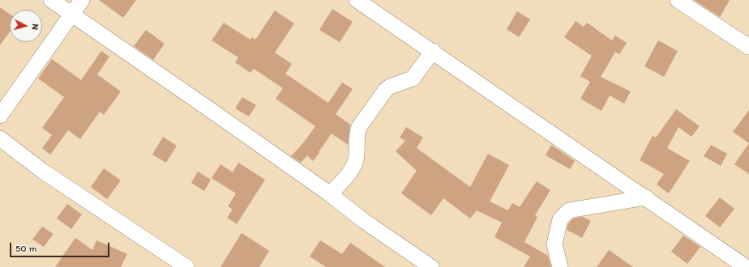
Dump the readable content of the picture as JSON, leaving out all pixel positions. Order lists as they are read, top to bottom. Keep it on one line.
{"scale_bar":"50 m","north":"right"}
